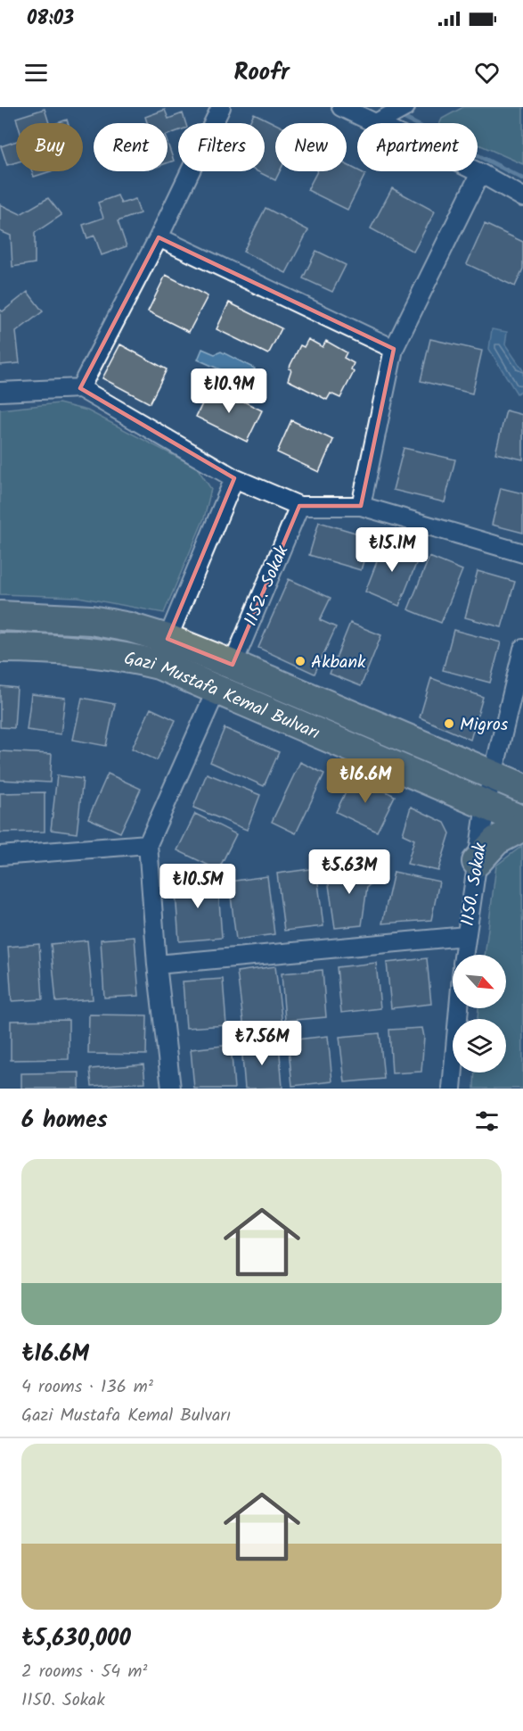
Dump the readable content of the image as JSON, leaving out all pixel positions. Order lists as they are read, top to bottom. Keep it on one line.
{"streets":{"main road":["Gazi Mustafa Kemal Bulvarı"],"street":["1152. Sokak","1150. Sokak"]},"crossings":[["1152. Sokak","Gazi Mustafa Kemal Bulvarı"],["Gazi Mustafa Kemal Bulvarı","1150. Sokak"]],"places":["Akbank","Migros"],"north":"bottom right","page":{"status":"08:03","header":"Roofr","chip":["Buy","Rent","Filters","New","Apartment"],"price":["₺10.9M","₺15.1M","₺16.6M","₺5.63M","₺10.5M","₺7.56M"],"heading":"6 homes","list":[{"name":"₺16.6M","note":"4 rooms · 136 m² · Gazi Mustafa Kemal Bulvarı"},{"name":"₺5,630,000","note":"2 rooms · 54 m² · 1150. Sokak"}]}}
